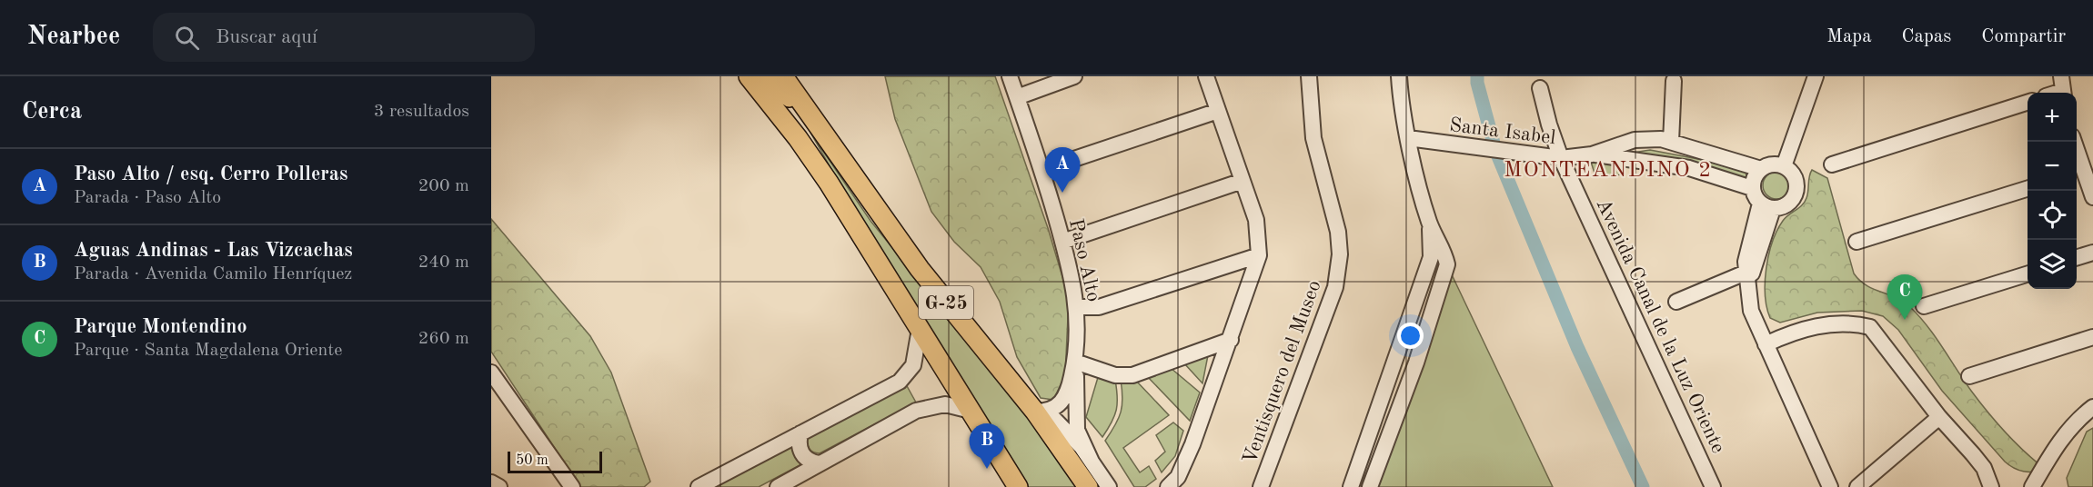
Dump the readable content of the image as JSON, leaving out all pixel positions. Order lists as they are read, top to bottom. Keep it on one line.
{"streets":{"main road":["G-25"],"street":["Santa Isabel","Paso Alto","Avenida Canal de la Luz Oriente","Ventisquero del Museo"]},"crossings":[["Santa Isabel","Avenida Canal de la Luz Oriente"],["Paso Alto","G-25"]],"districts":["MONTEANDINO 2"],"scale_bar":"50 m","page":{"header":"Nearbee","search":"Buscar aquí","nav":["Mapa","Capas","Compartir"],"heading":["Cerca","3 resultados"],"map_buttons":["+","−"],"list":[{"mark":"A","name":"Paso Alto / esq. Cerro Polleras","note":"Parada · Paso Alto","value":"200 m"},{"mark":"B","name":"Aguas Andinas - Las Vizcachas","note":"Parada · Avenida Camilo Henríquez","value":"240 m"},{"mark":"C","name":"Parque Montendino","note":"Parque · Santa Magdalena Oriente","value":"260 m"}],"pins":["A","C","B"],"scale":"50 m"}}
